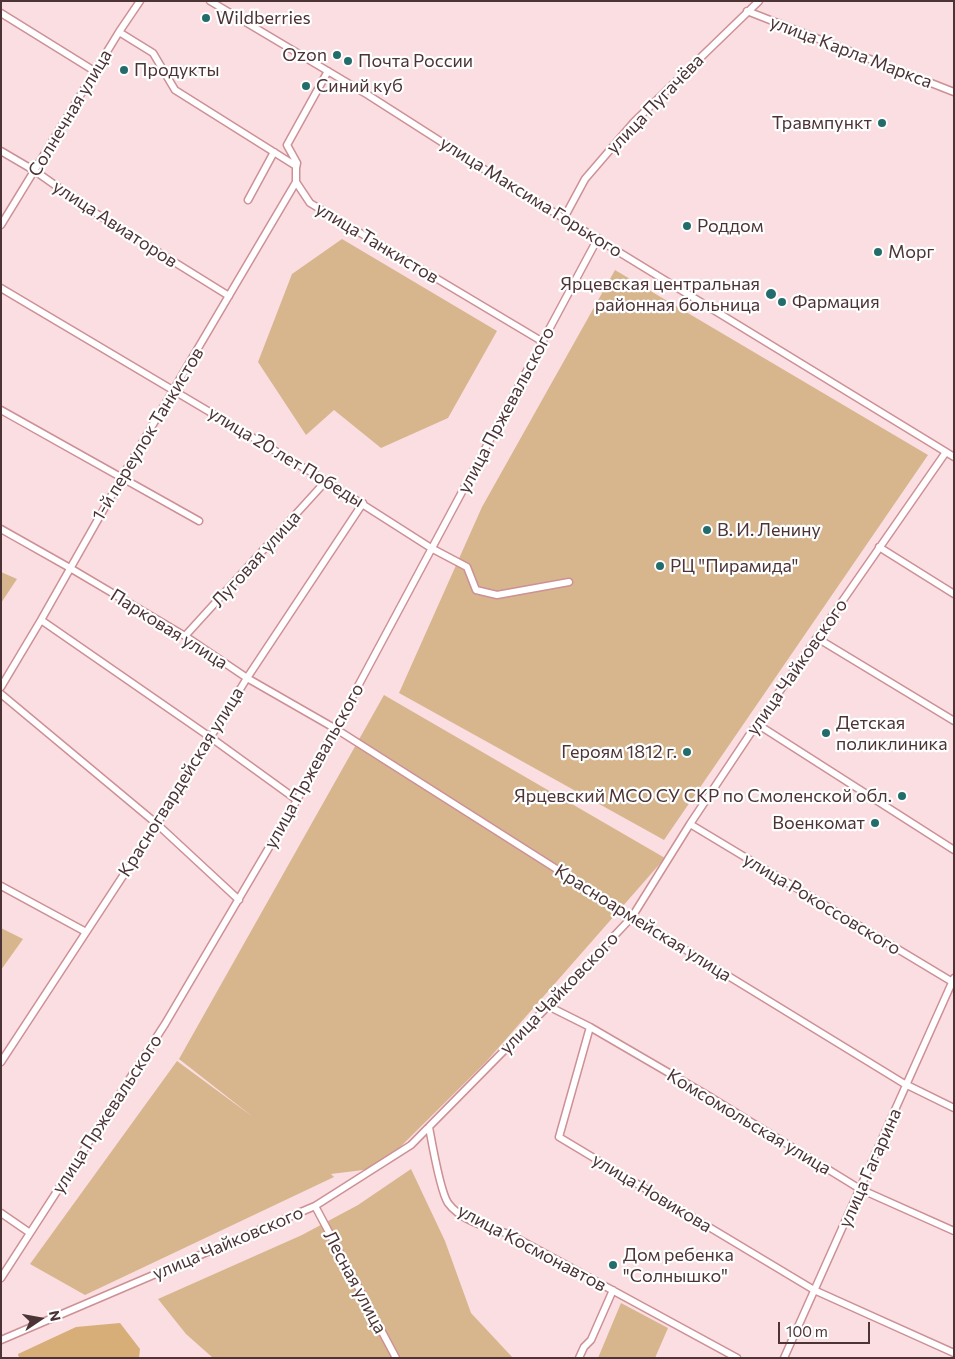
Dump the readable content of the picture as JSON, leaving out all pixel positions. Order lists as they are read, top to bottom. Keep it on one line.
{"streets":{"street":["улица Карла Маркса","улица Пугачёва","Солнечная улица","улица Максима Горького","улица Авиаторов","улица Танкистов","улица Пржевальского","1-й переулок Танкистов","улица 20 лет Победы","Луговая улица","Парковая улица","улица Чайковского","Красногвардейская улица","улица Рокоссовского","Красноармейская улица","Комсомольская улица","улица Гагарина","улица Новикова","улица Космонавтов","Лесная улица"]},"crossings":[["улица Карла Маркса","улица Пугачёва"],["улица Пугачёва","улица Максима Горького"],["Солнечная улица","улица Авиаторов"],["улица Максима Горького","улица Пржевальского"],["улица Максима Горького","улица Чайковского"],["улица Авиаторов","1-й переулок Танкистов"],["улица Танкистов","улица Пржевальского"],["улица Танкистов","1-й переулок Танкистов"],["улица Пржевальского","улица 20 лет Победы"],["улица Пржевальского","Парковая улица"],["улица Пржевальского","Красноармейская улица"],["1-й переулок Танкистов","улица 20 лет Победы"],["1-й переулок Танкистов","Парковая улица"],["улица 20 лет Победы","Луговая улица"],["улица 20 лет Победы","Красногвардейская улица"],["Луговая улица","Парковая улица"],["Парковая улица","Красногвардейская улица"],["Парковая улица","Красноармейская улица"],["улица Чайковского","улица Рокоссовского"],["улица Чайковского","Красноармейская улица"],["улица Чайковского","Комсомольская улица"],["улица Чайковского","улица Космонавтов"],["улица Чайковского","Лесная улица"],["улица Рокоссовского","улица Гагарина"],["Красноармейская улица","улица Гагарина"],["Комсомольская улица","улица Гагарина"],["Комсомольская улица","улица Новикова"],["улица Гагарина","улица Новикова"]],"places":["Wildberries","Ozon","Почта России","Продукты","Синий куб","Травмпункт","Роддом","Морг","Ярцевская центральная районная больница","Фармация","В. И. Ленину","РЦ \"Пирамида\"","Детская поликлиника","Героям 1812 г.","Ярцевский МСО СУ СКР по Смоленской обл.","Военкомат","Дом ребенка \"Солнышко\""],"scale_bar":"100 m","north":"right"}
